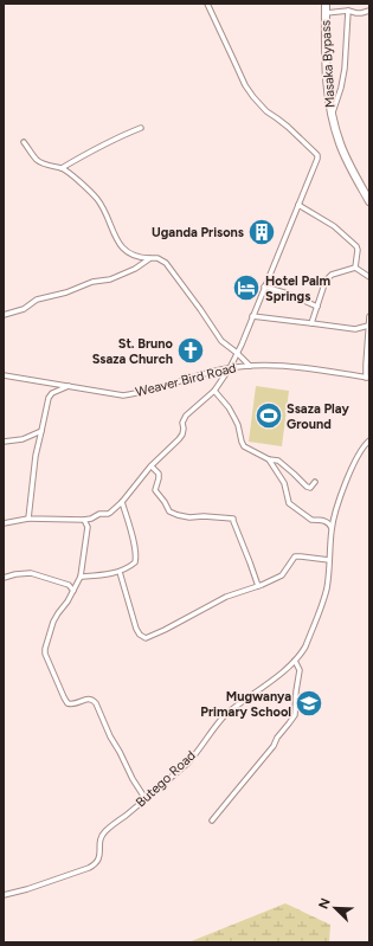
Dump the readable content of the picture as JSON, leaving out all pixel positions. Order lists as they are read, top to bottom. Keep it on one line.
{"streets":{"highway":["Masaka Bypass"],"street":["Weaver Bird Road","Butego Road"]},"places":{"building":["Uganda Prisons"],"hotel":["Hotel Palm Springs"],"church":["St. Bruno Ssaza Church"],"sports":["Ssaza Play Ground"],"school or university":["Mugwanya Primary School"]},"north":"top left"}
